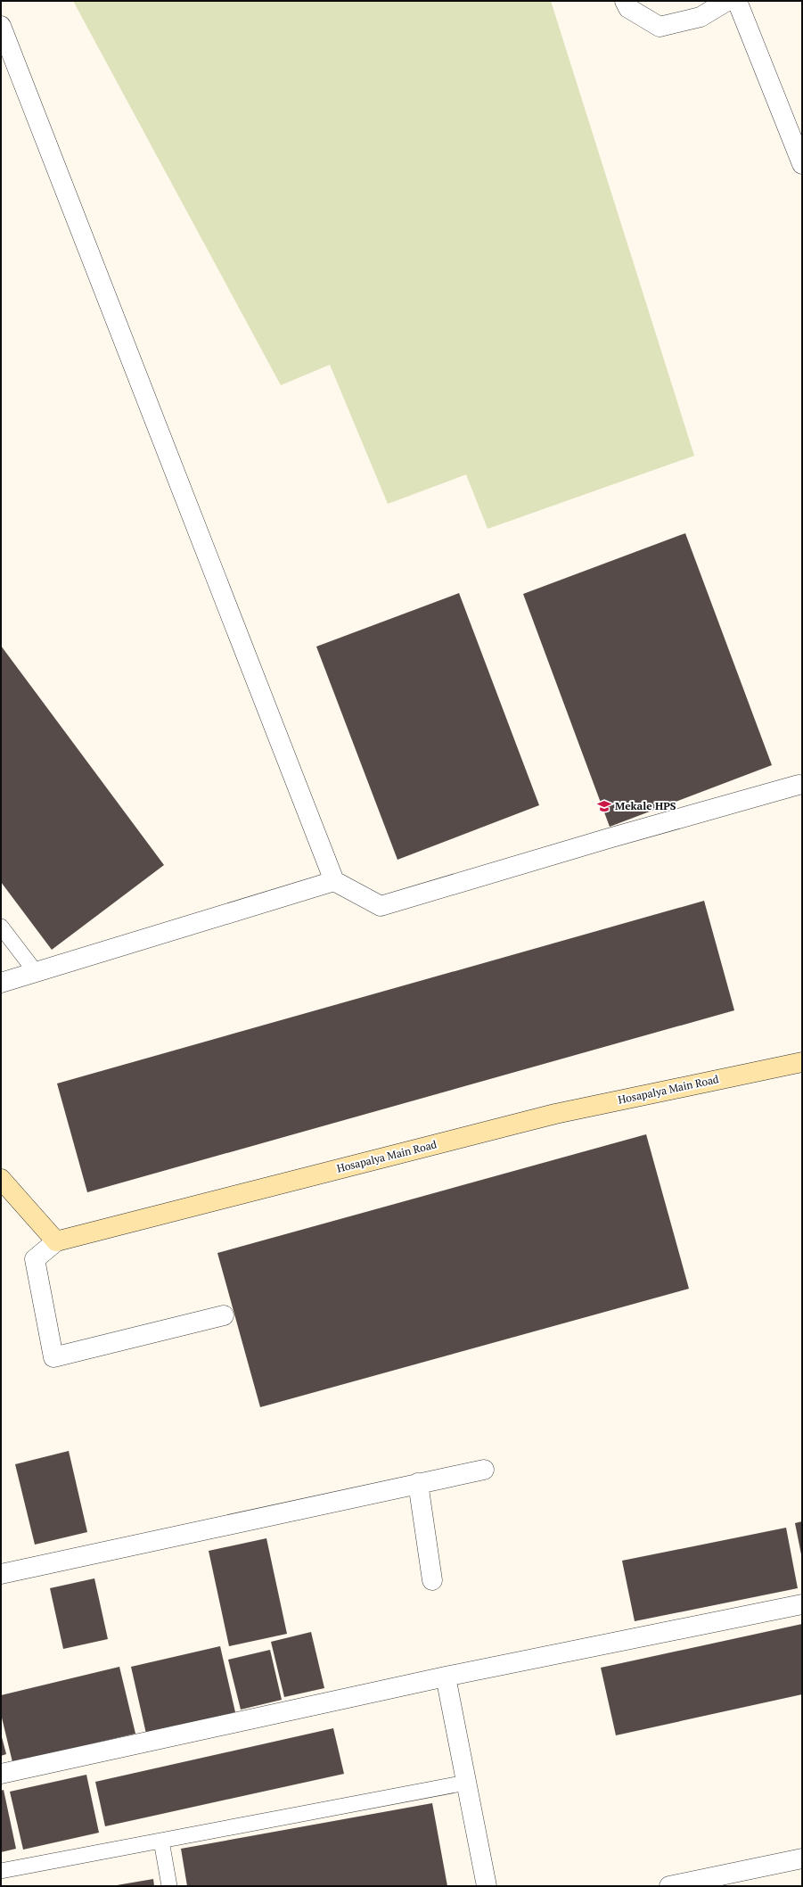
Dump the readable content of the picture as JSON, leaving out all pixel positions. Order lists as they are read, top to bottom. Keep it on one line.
{"streets":{"street":["Hosapalya Main Road"]},"places":{"school or university":["Mekale HPS"]}}
